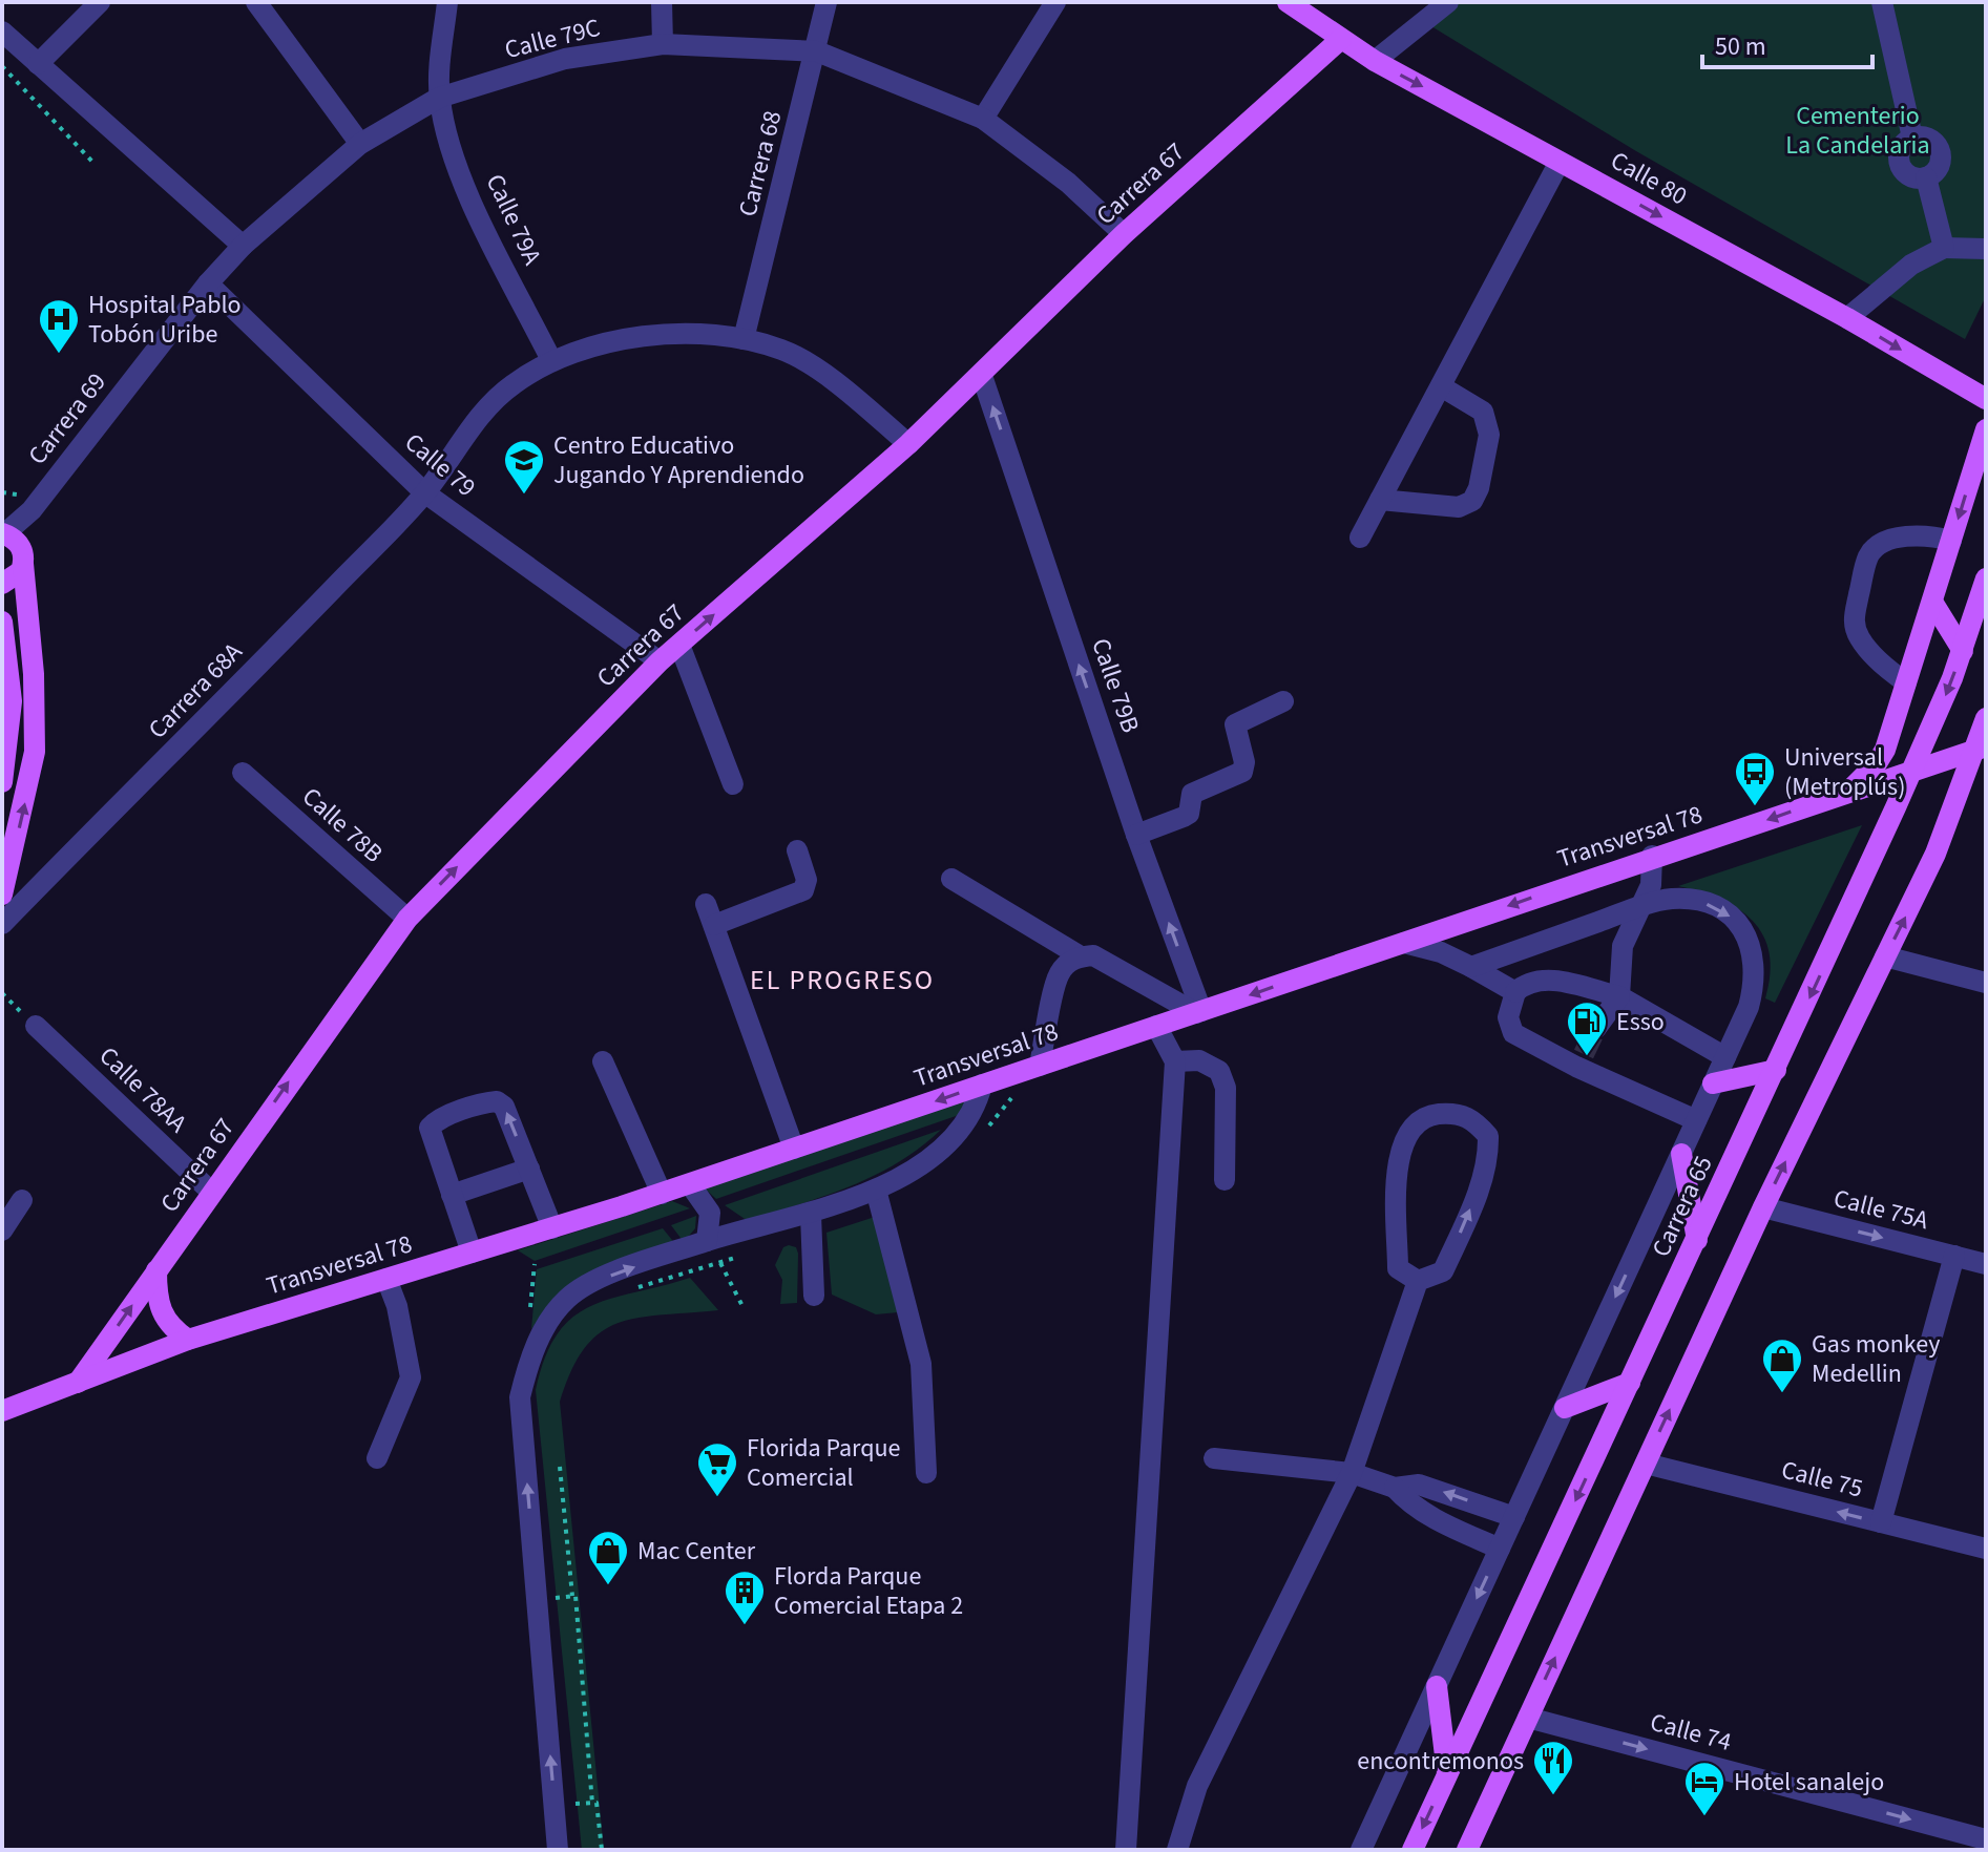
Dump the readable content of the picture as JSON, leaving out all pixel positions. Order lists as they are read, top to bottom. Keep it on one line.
{"streets":{"main road":["Calle 80","Carrera 67","Carrera 69","Transversal 78","Carrera 65"],"street":["Calle 79C","Carrera 68","Calle 79A","Calle 79","Calle 79B","Carrera 68A","Calle 78B","Calle 78AA","Calle 75A","Calle 75","Calle 74"]},"crossings":[["Calle 79C","Carrera 68"],["Calle 79C","Carrera 67"],["Calle 79C","Calle 79A"],["Calle 79C","Carrera 69"],["Calle 80","Carrera 67"],["Carrera 67","Calle 79"],["Carrera 67","Calle 79B"],["Carrera 67","Calle 78B"],["Carrera 67","Transversal 78"],["Carrera 67","Calle 78AA"],["Carrera 69","Calle 79"],["Calle 79","Carrera 68A"],["Calle 79B","Transversal 78"],["Transversal 78","Carrera 65"]],"one_way":["Calle 80","Carrera 67","Carrera 69","Calle 79B","Transversal 78","Calle 75A","Calle 75","Calle 74"],"districts":["EL PROGRESO"],"parks":["Cementerio La Candelaria"],"places":{"hospital":["Hospital Pablo Tobón Uribe"],"school or university":["Centro Educativo Jugando Y Aprendiendo"],"bus stop":["Universal (Metroplús)"],"fuel station":["Esso"],"shop":["Gas monkey Medellin","Mac Center"],"supermarket":["Florida Parque Comercial"],"building":["Florda Parque Comercial Etapa 2"],"restaurant":["encontremonos"],"hotel":["Hotel sanalejo"]},"scale_bar":"50 m"}
